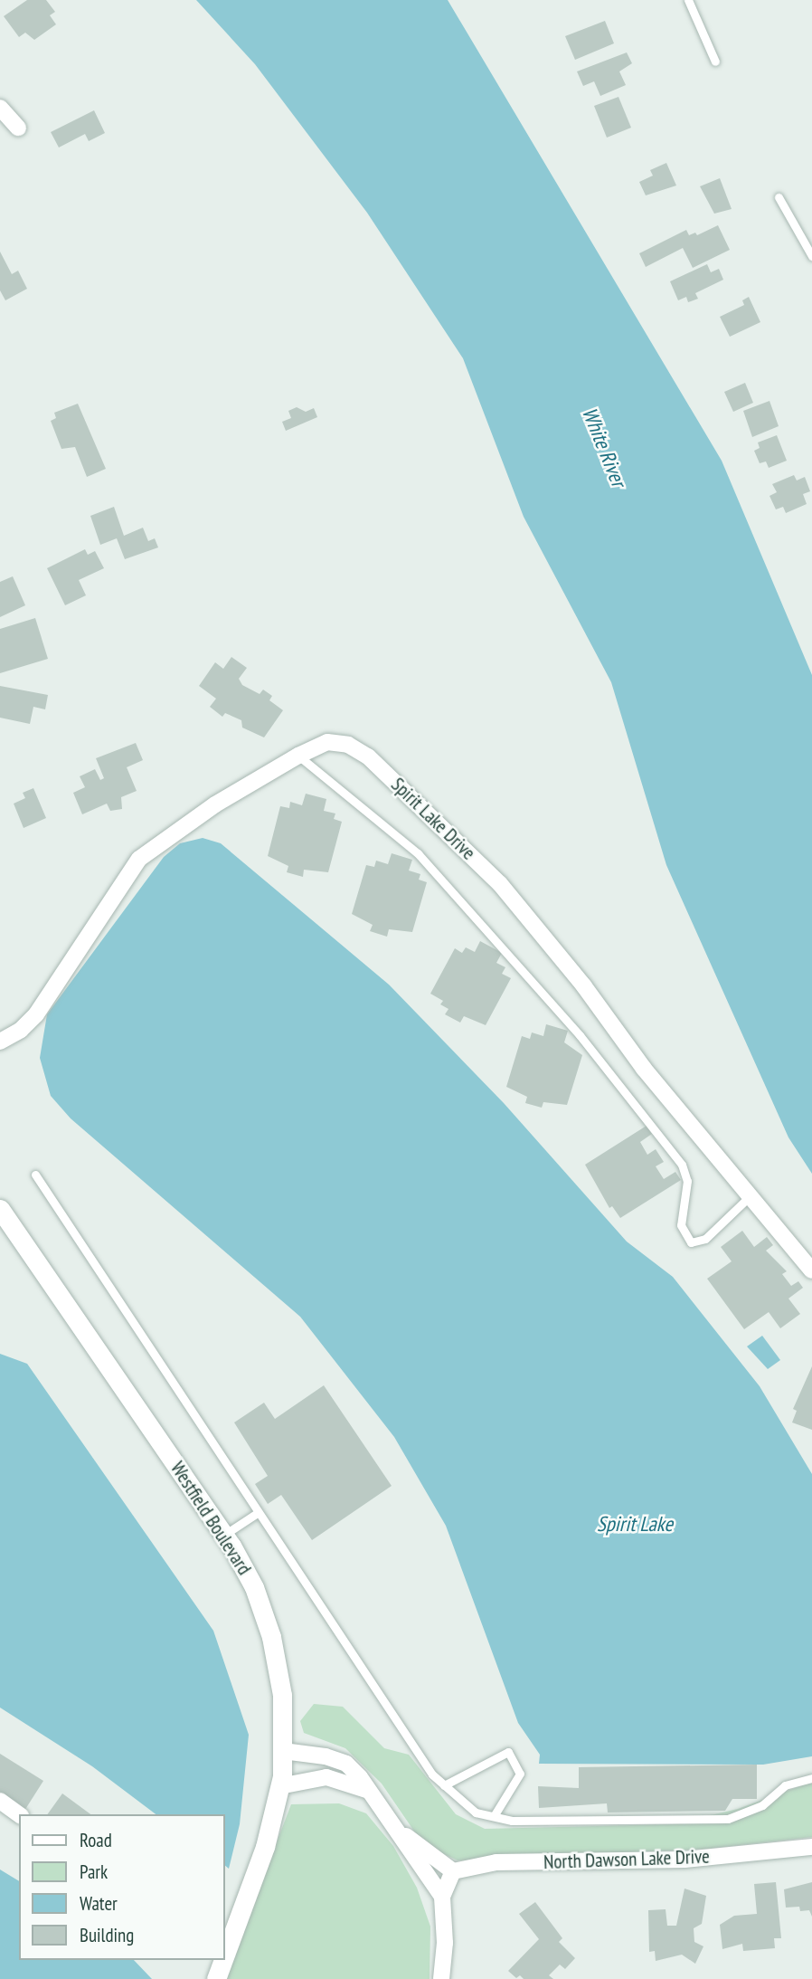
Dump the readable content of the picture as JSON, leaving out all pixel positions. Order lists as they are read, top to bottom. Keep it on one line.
{"streets":{"street":["Spirit Lake Drive","Westfield Boulevard","North Dawson Lake Drive"]},"water":["White River","Spirit Lake"],"legend":["Road","Park","Water","Building"]}
